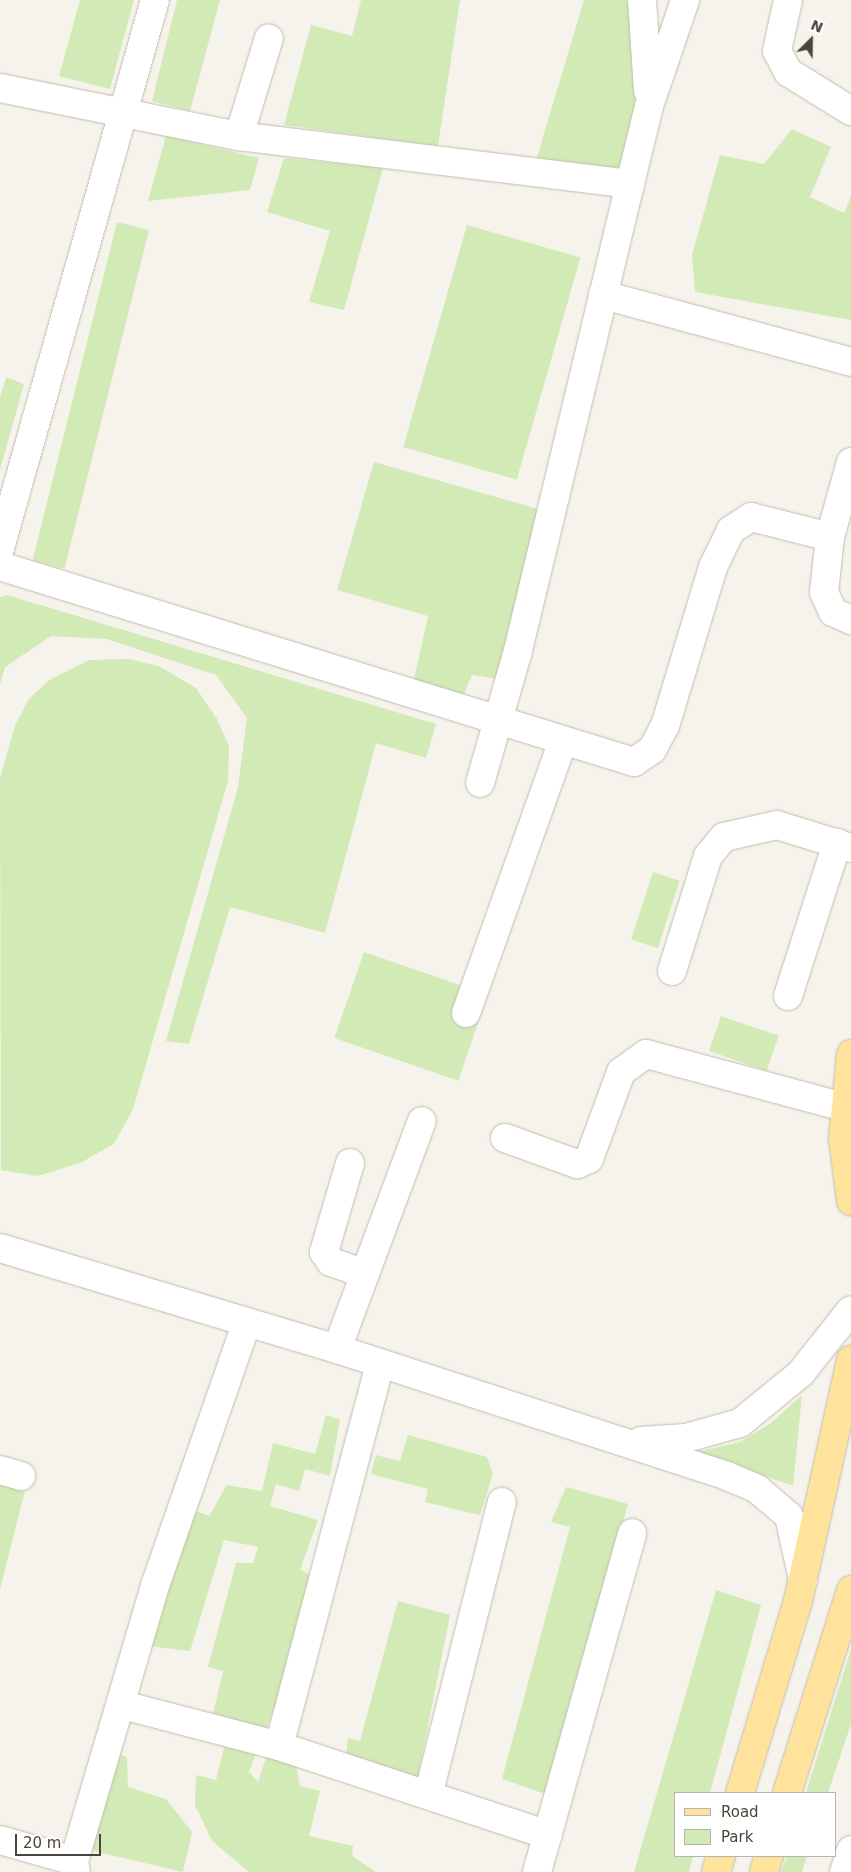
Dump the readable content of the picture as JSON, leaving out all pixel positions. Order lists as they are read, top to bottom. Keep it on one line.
{"legend":["Road","Park"],"scale_bar":"20 m","north":"top right"}
